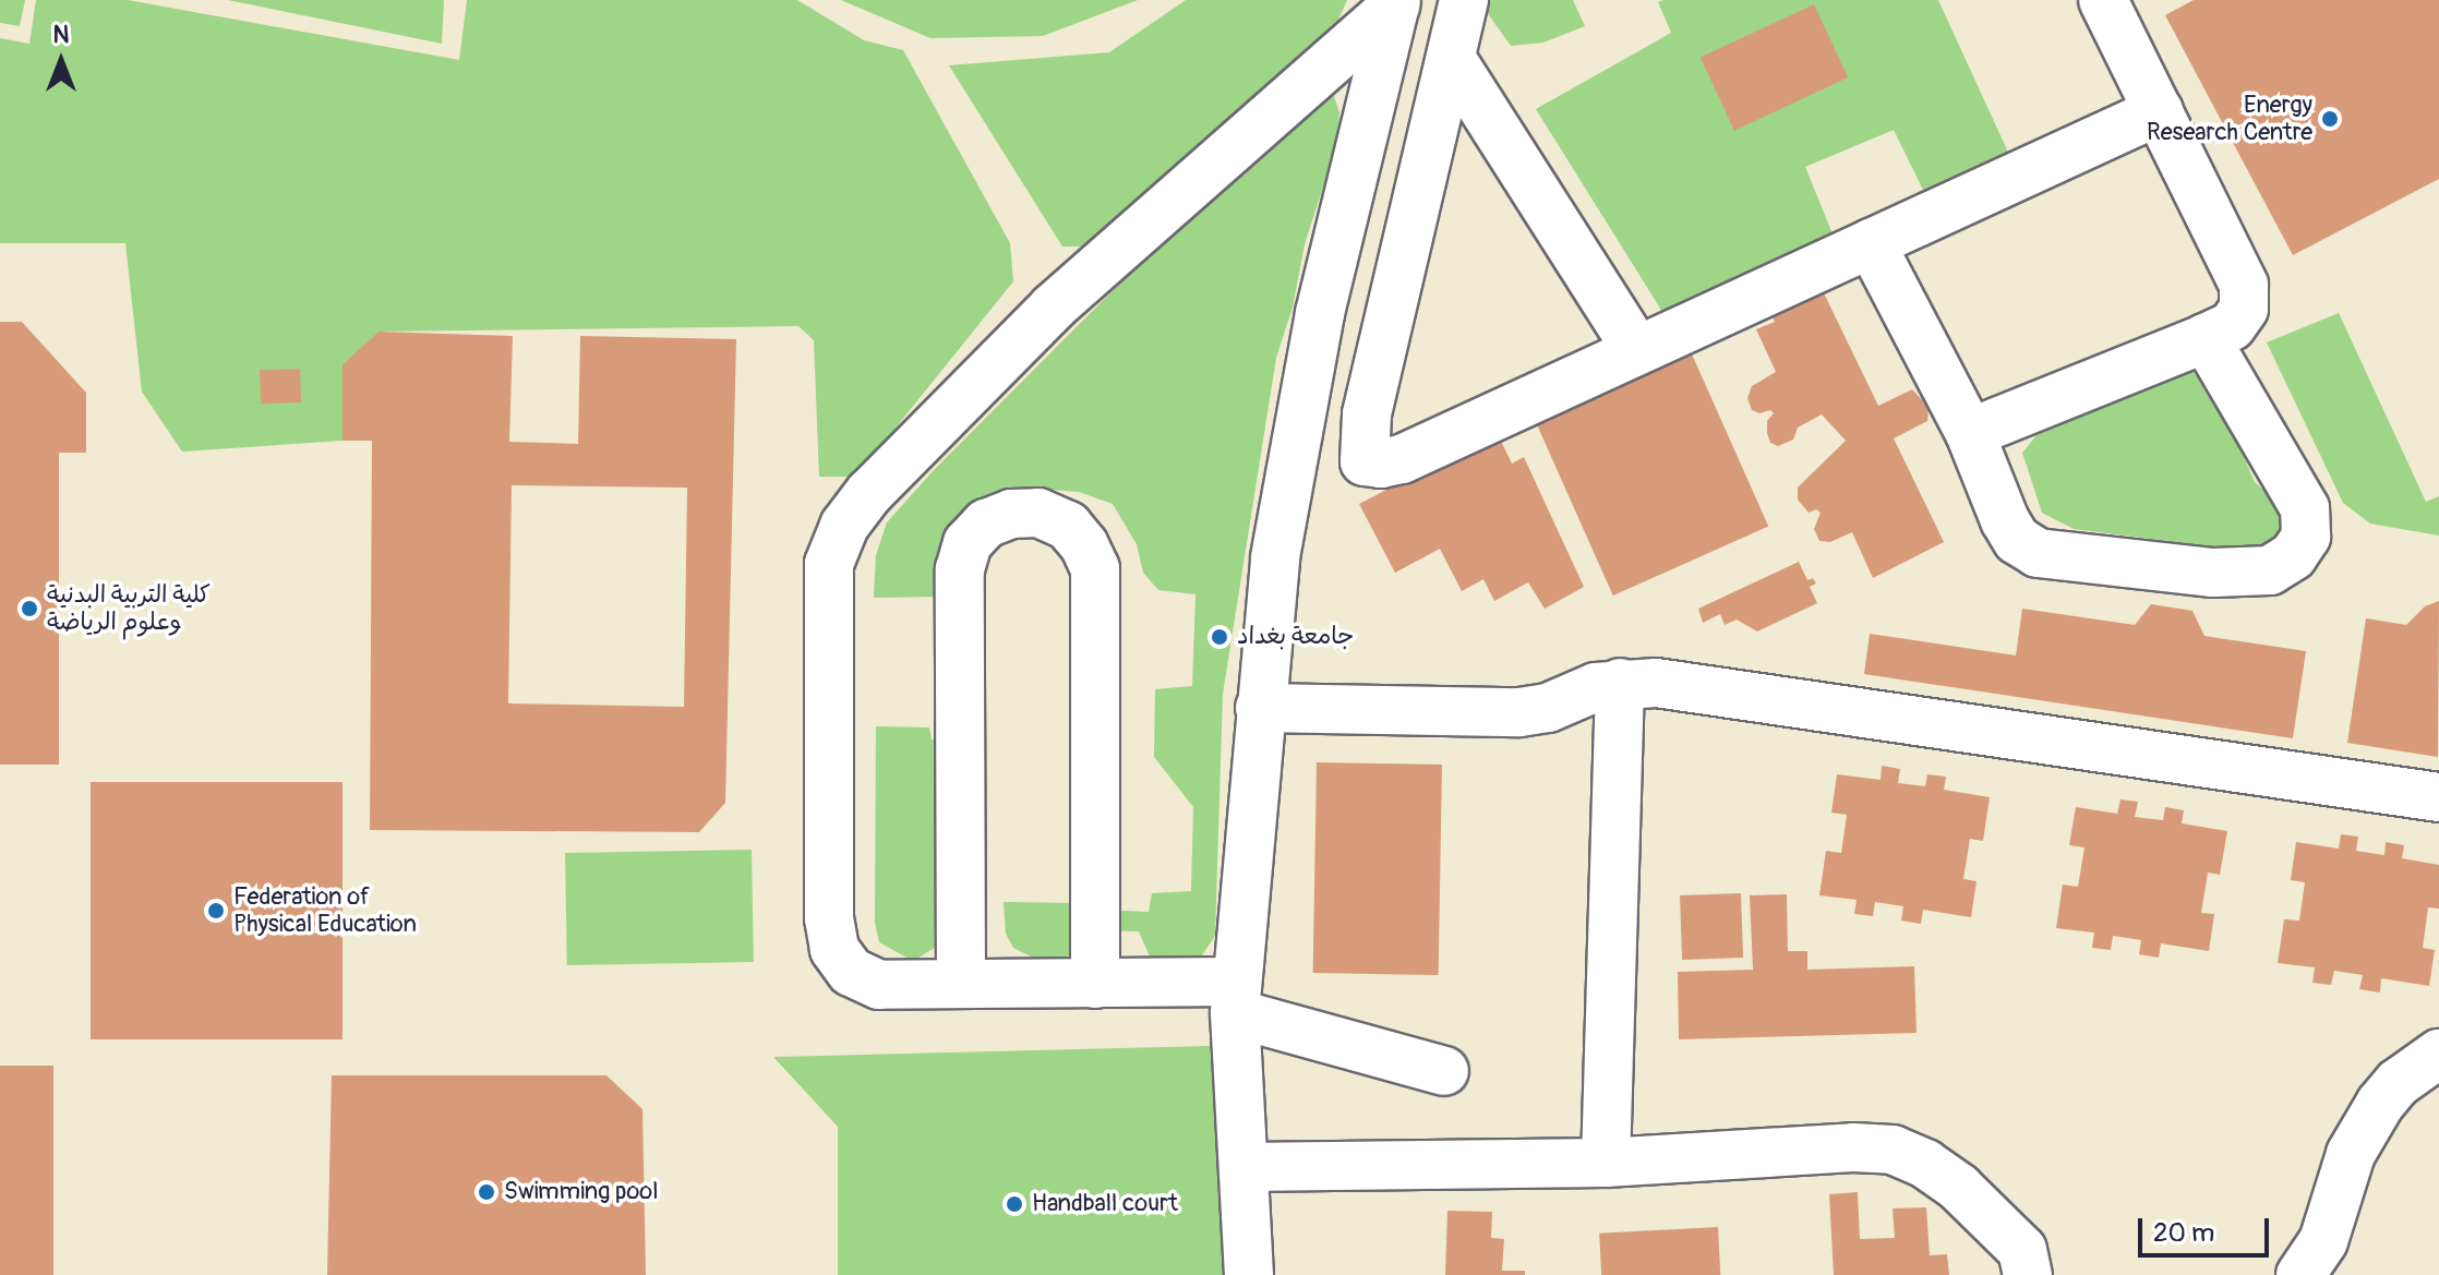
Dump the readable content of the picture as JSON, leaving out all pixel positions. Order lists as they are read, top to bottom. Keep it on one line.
{"places":["Energy Research Centre","كلية التربية البدنية وعلوم الرياضة","جامعة بغداد","Federation of Physical Education","Swimming pool","Handball court"],"scale_bar":"20 m","north":"top"}
